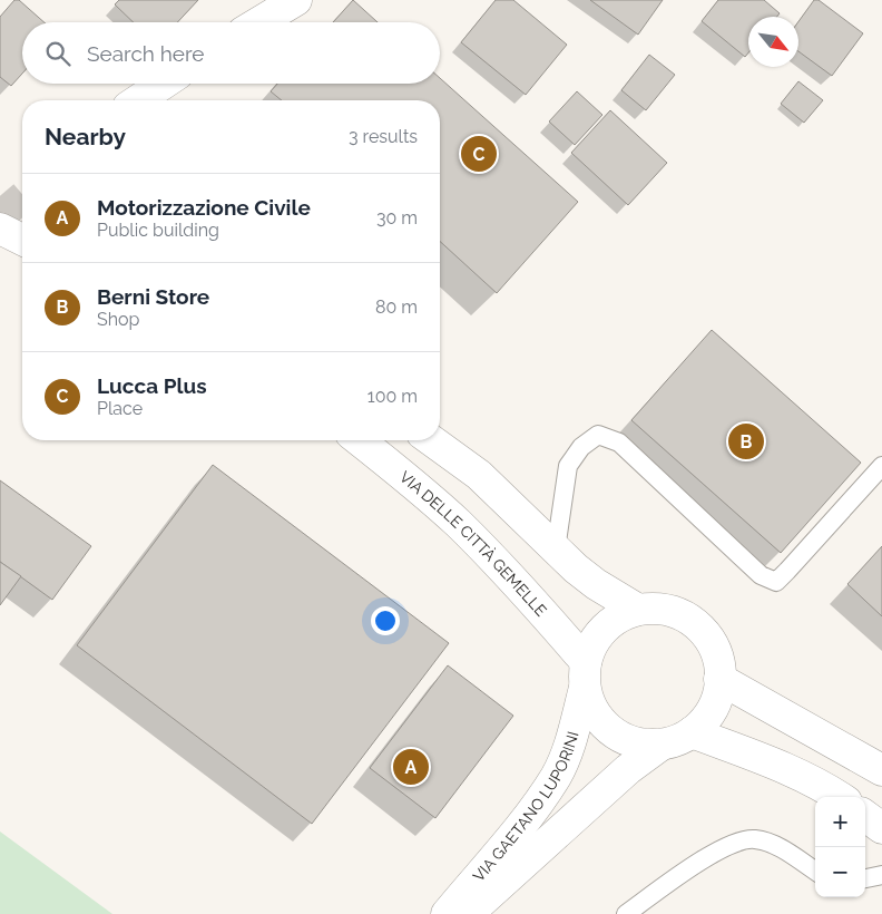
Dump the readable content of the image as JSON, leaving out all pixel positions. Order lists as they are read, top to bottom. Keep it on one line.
{"streets":{"main road":["VIA DELLE CITTÀ GEMELLE","VIA GAETANO LUPORINI"]},"crossings":[["VIA DELLE CITTÀ GEMELLE","VIA GAETANO LUPORINI"]],"north":"bottom right","page":{"search":"Search here","heading":["Nearby","3 results"],"pins":["C","B","A"],"list":[{"mark":"A","name":"Motorizzazione Civile","note":"Public building","value":"30 m"},{"mark":"B","name":"Berni Store","note":"Shop","value":"80 m"},{"mark":"C","name":"Lucca Plus","note":"Place","value":"100 m"}],"map_buttons":["+","−"]}}
